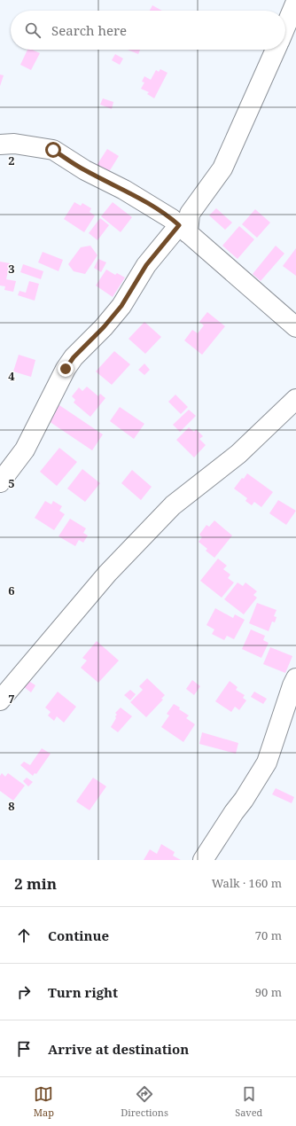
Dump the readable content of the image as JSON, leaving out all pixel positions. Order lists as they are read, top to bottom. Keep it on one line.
{"page":{"search":"Search here","heading":["2 min","Walk · 160 m"],"list":[["Continue","70 m"],["Turn right","90 m"],"Arrive at destination"],"nav":["Map","Directions","Saved"]},"grid":{"rows":["2","3","4","5","6","7","8"]}}
